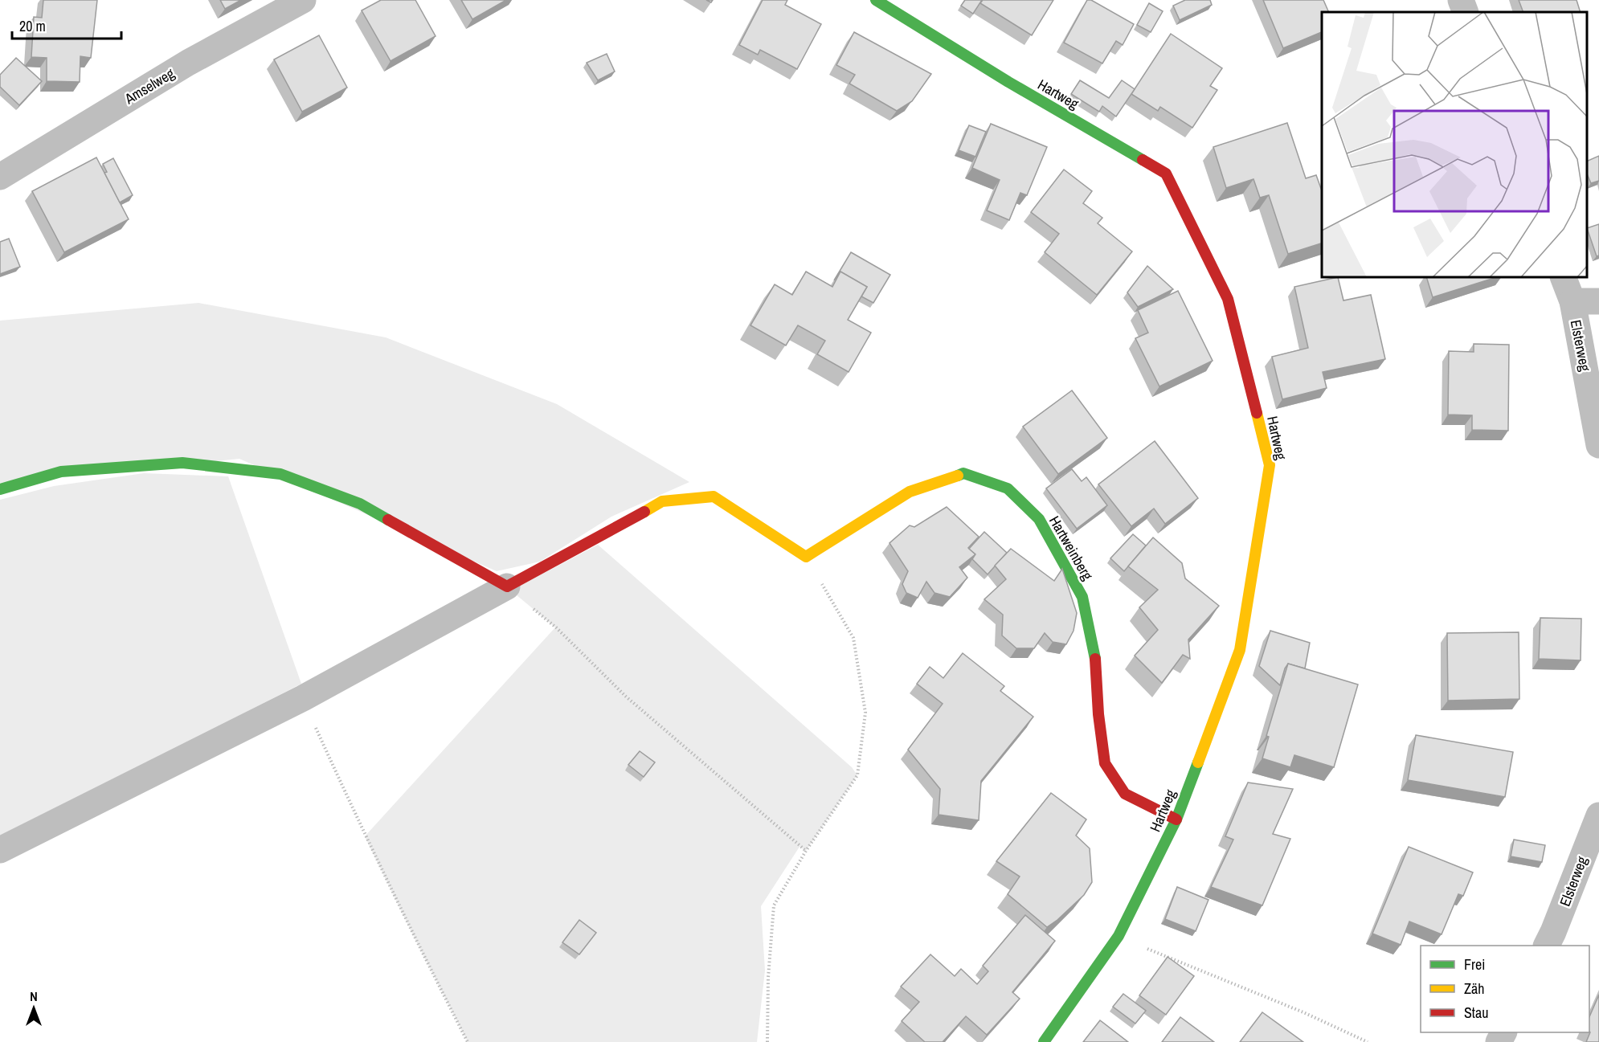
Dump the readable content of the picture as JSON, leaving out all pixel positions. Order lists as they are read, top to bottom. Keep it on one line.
{"streets":{"street":["Amselweg","Hartweg","Elsterweg","Hartweinberg"]},"crossings":[["Hartweg","Hartweinberg"]],"legend":["Frei","Zäh","Stau"],"scale_bar":"20 m","north":"top"}
